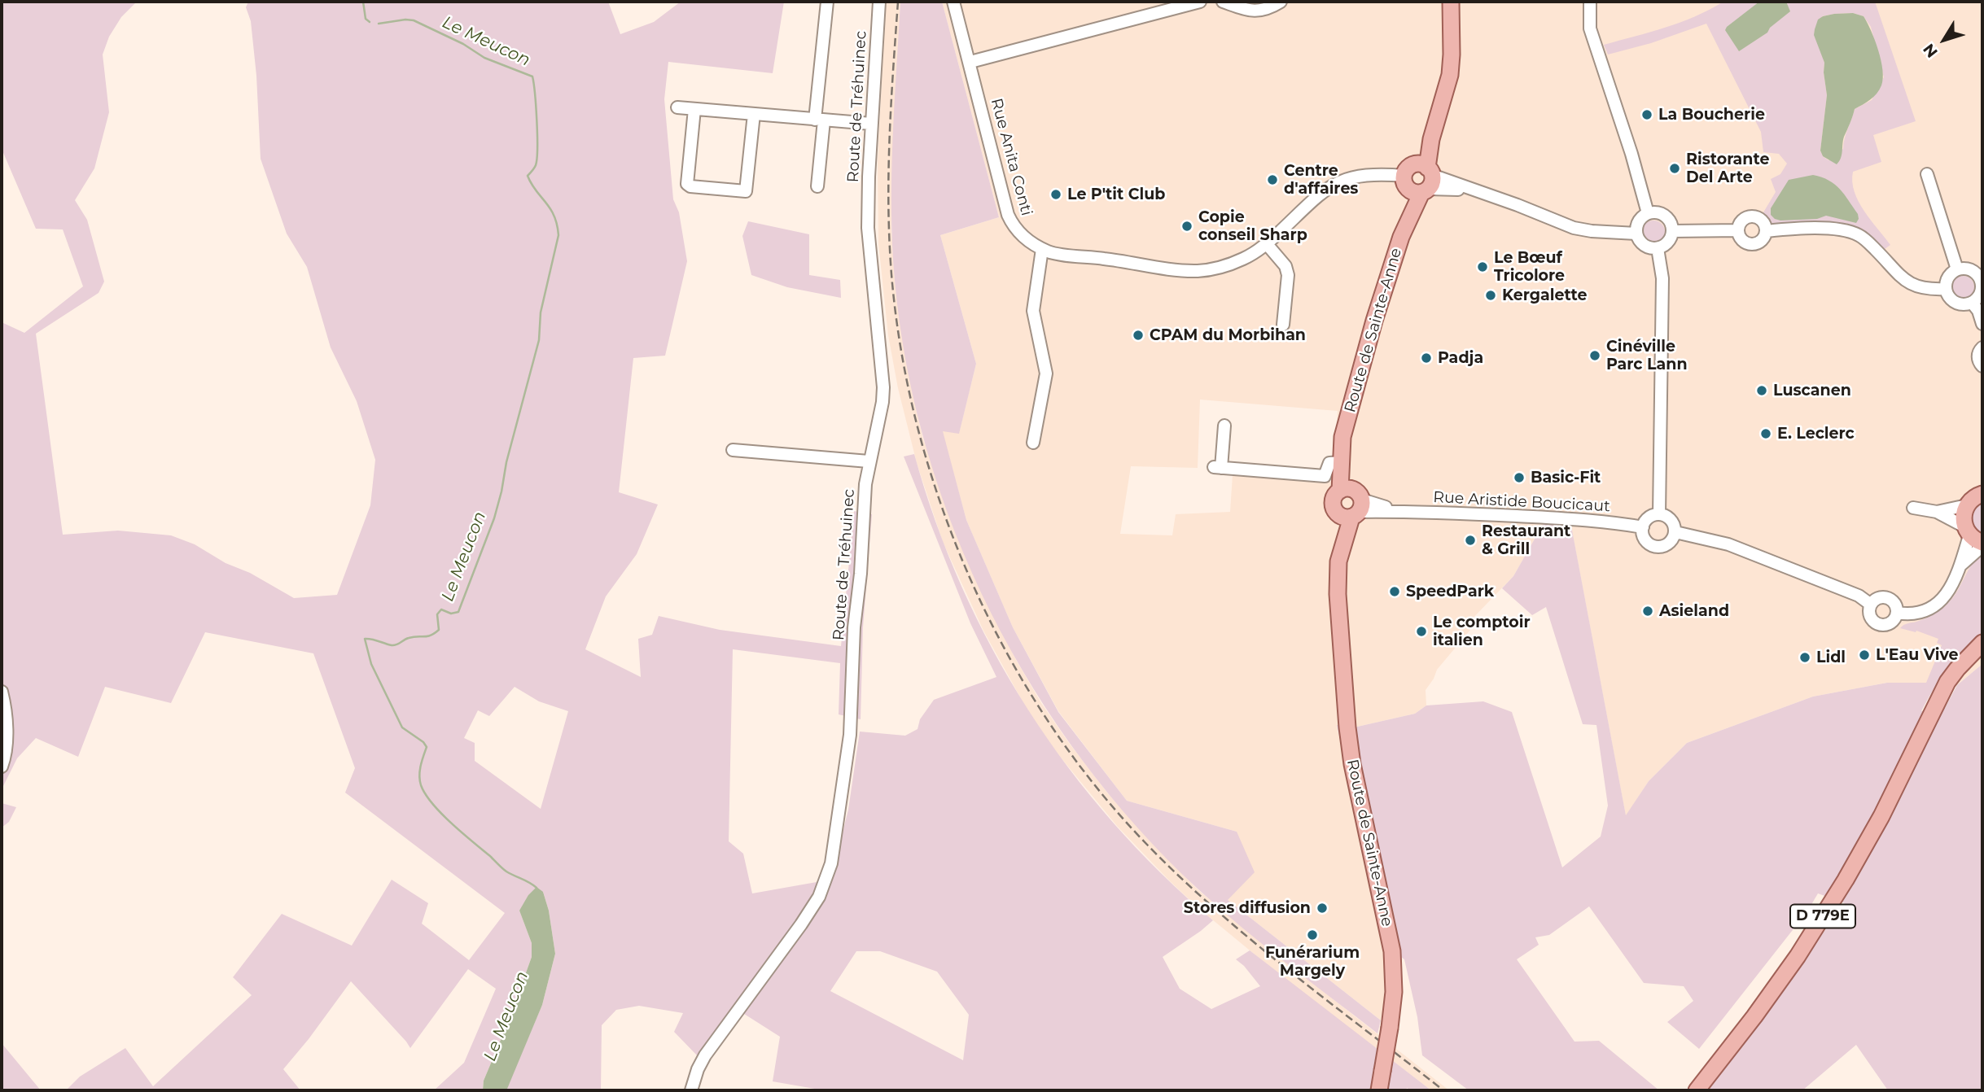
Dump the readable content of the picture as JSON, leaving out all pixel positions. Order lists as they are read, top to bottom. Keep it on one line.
{"streets":{"main road":["Route de Sainte-Anne","D 779E"],"street":["Route de Tréhuinec","Rue Anita Conti","Rue Aristide Boucicaut"]},"crossings":[["Rue Anita Conti","Route de Sainte-Anne"],["Route de Sainte-Anne","Rue Aristide Boucicaut"]],"water":["Le Meucon"],"places":["La Boucherie","Ristorante Del Arte","Centre d'affaires","Le P'tit Club","Copie conseil Sharp","Le Bœuf Tricolore","Kergalette","CPAM du Morbihan","Cinéville Parc Lann","Padja","Luscanen","E. Leclerc","Basic-Fit","Restaurant & Grill","SpeedPark","Asieland","Le comptoir italien","L'Eau Vive","Lidl","Stores diffusion","Funérarium Margely"],"north":"bottom left"}
